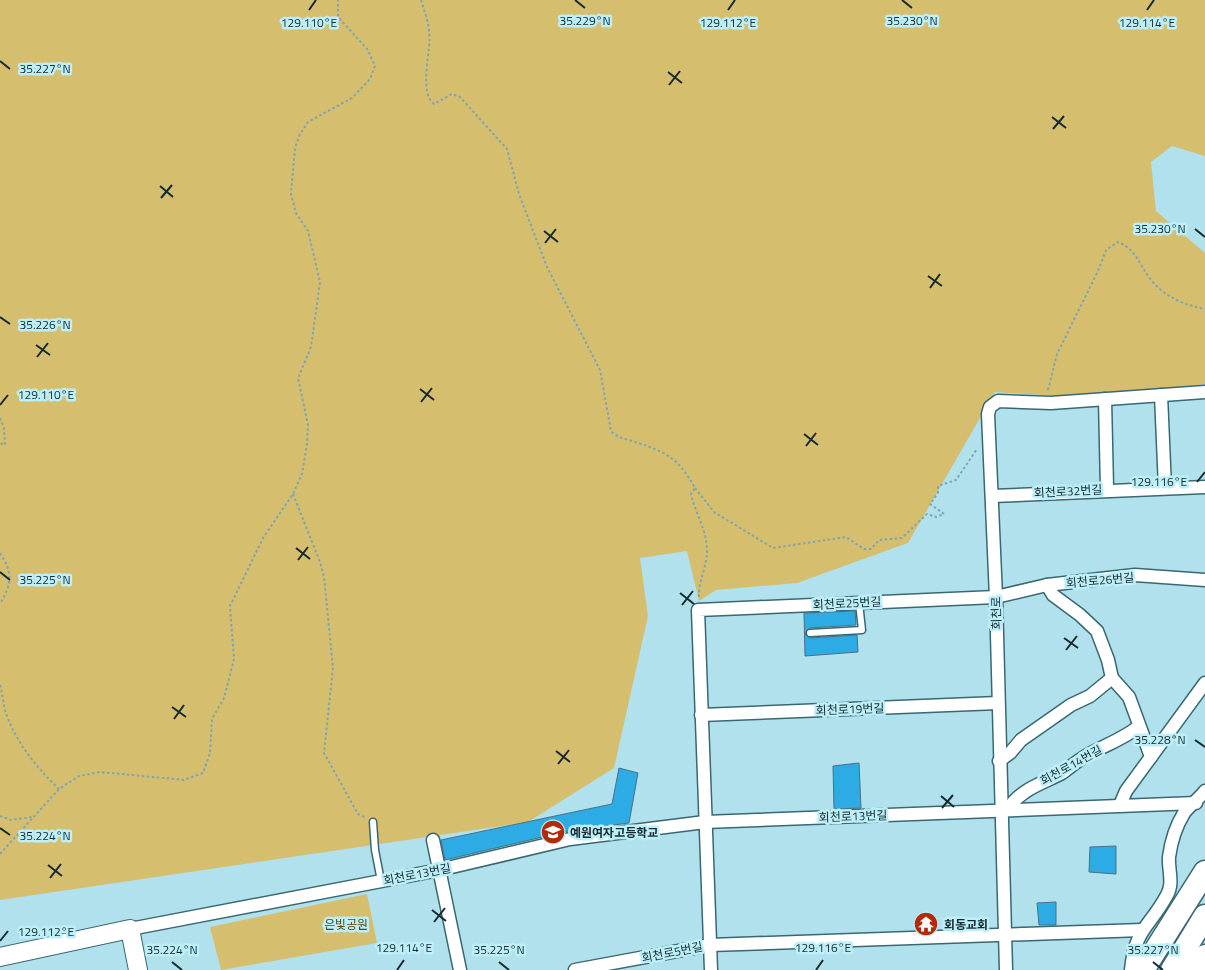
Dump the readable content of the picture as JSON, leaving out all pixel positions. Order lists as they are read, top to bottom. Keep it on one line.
{"streets":{"street":["회천로32번길","회천로26번길","회천로25번길","회천로","회천로19번길","회천로14번길","회천로13번길","회천로5번길"]},"crossings":[["회천로32번길","회천로"],["회천로26번길","회천로25번길"],["회천로26번길","회천로"],["회천로25번길","회천로"],["회천로","회천로19번길"],["회천로","회천로14번길"],["회천로","회천로13번길"],["회천로","회천로5번길"],["회천로14번길","회천로13번길"],["회천로13번길","회천로5번길"]],"parks":["은빛공원"],"places":{"school or university":["예원여자고등학교"],"temple":["회동교회"]},"coordinates":["35.229°N","35.230°N","129.110°E","129.112°E","129.114°E","35.227°N","35.226°N","129.116°E","35.225°N","35.228°N","35.224°N"]}
